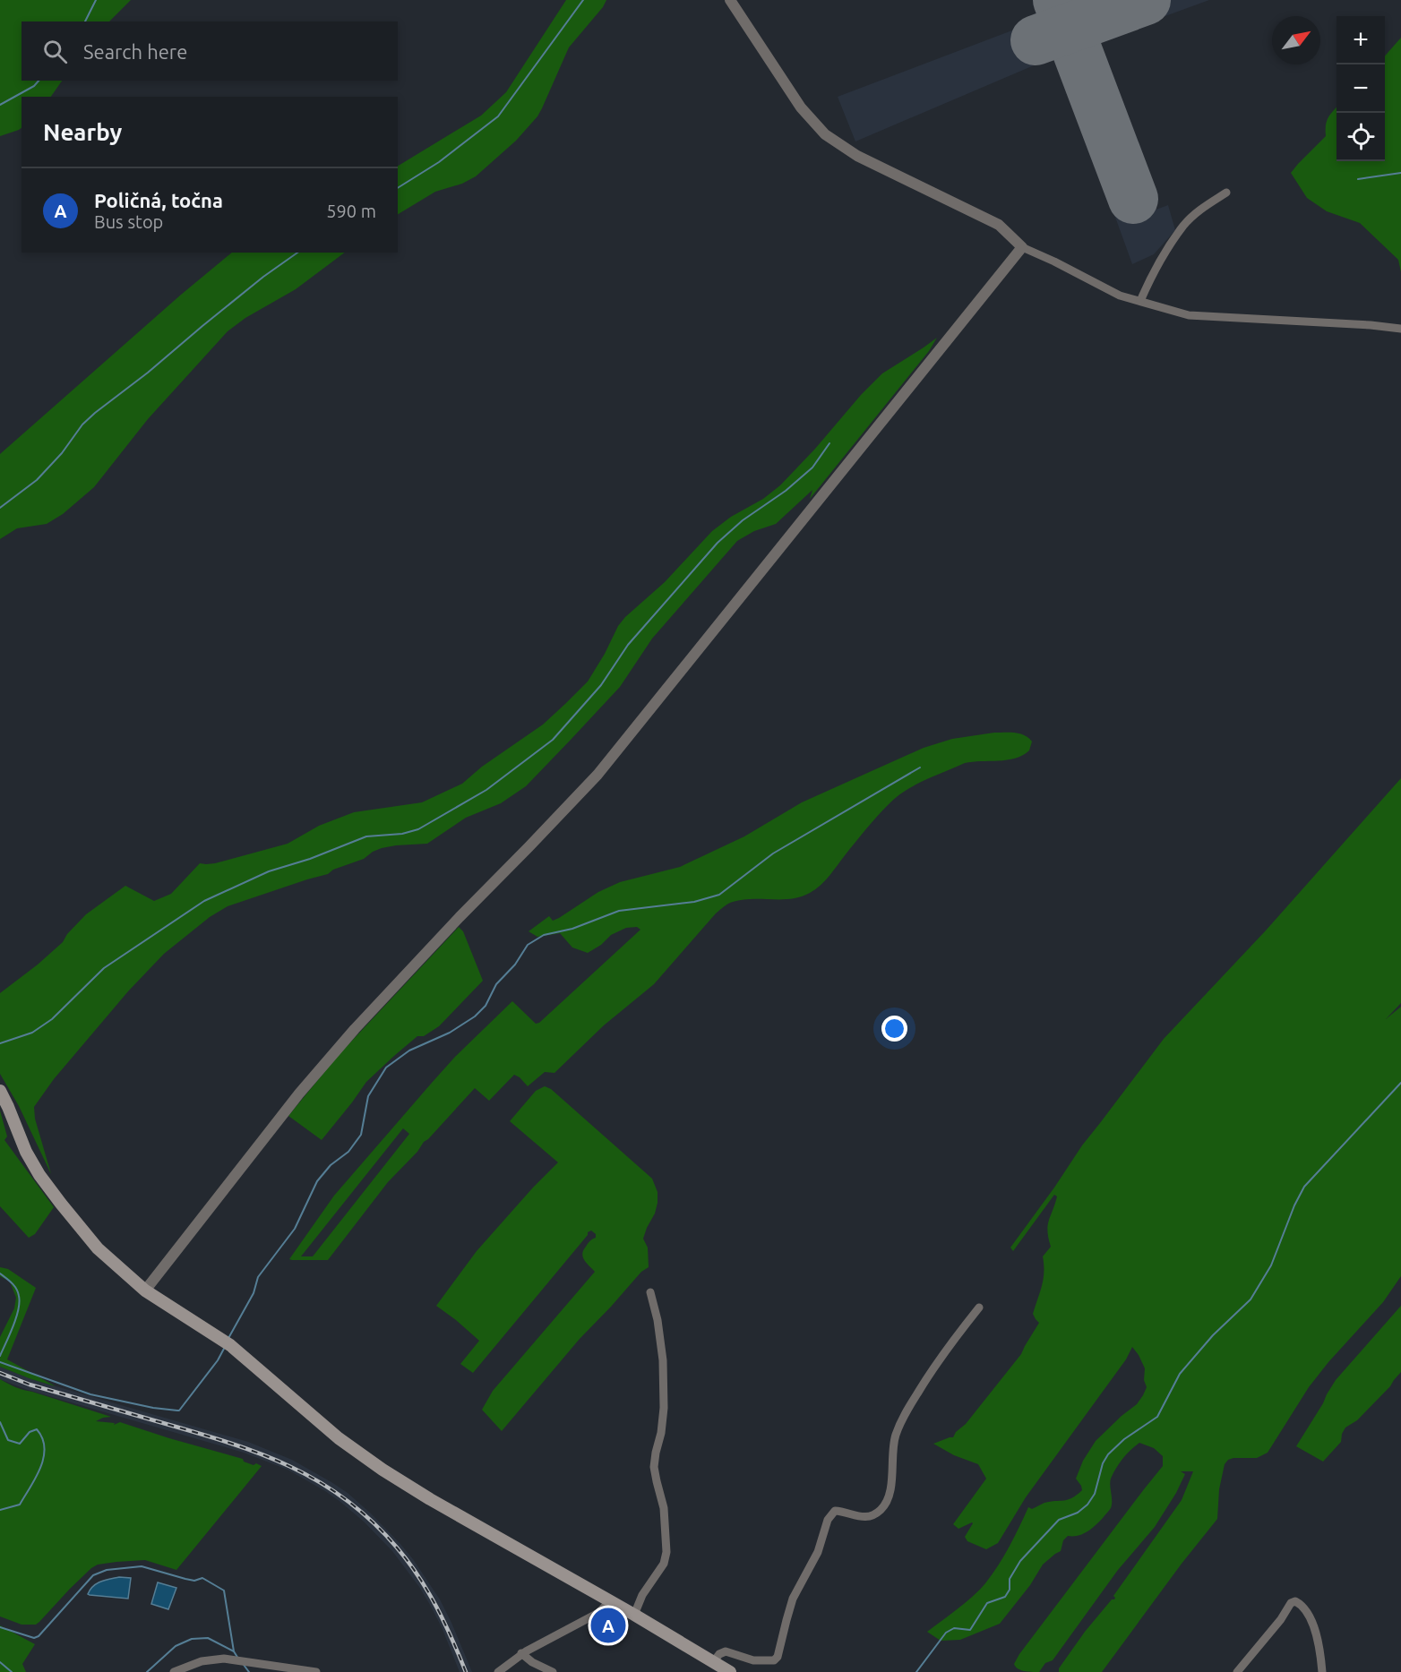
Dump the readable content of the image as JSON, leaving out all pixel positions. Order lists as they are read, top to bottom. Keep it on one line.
{"north":"top right","page":{"map_buttons":["+","−"],"search":"Search here","heading":"Nearby","list":[{"mark":"A","name":"Poličná, točna","note":"Bus stop","value":"590 m"}],"pins":"A"}}
